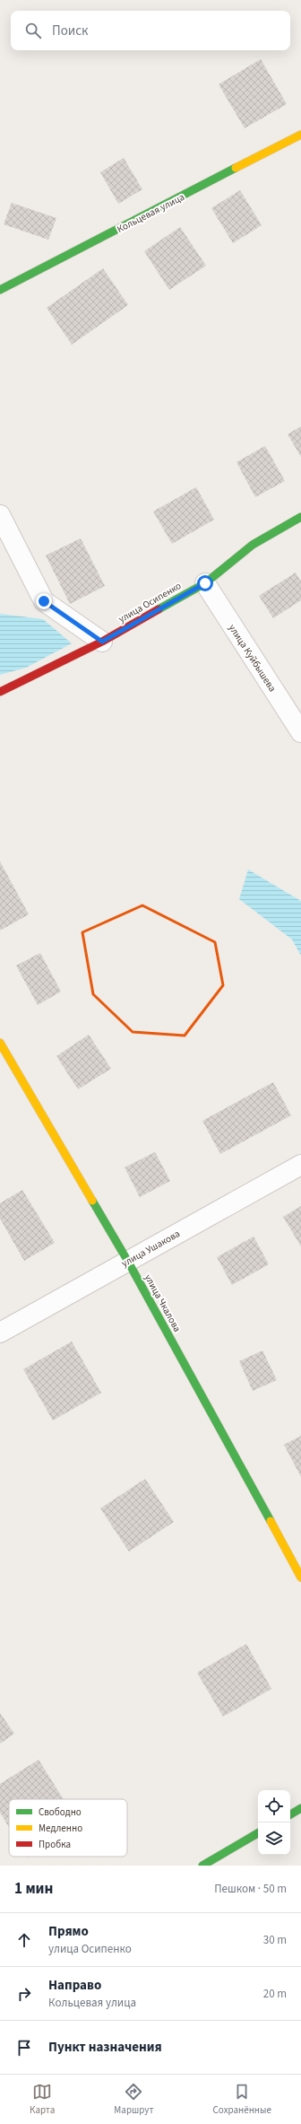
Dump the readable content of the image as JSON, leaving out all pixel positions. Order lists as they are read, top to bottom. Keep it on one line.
{"streets":{"street":["Кольцевая улица","улица Осипенко","улица Куйбышева","улица Ушакова","улица Чкалова"]},"crossings":[["улица Осипенко","улица Куйбышева"],["улица Ушакова","улица Чкалова"]],"legend":["Свободно","Медленно","Пробка"],"page":{"search":"Поиск","heading":["1 мин","Пешком · 50 m"],"list":[["Прямо","улица Осипенко","30 m"],["Направо","Кольцевая улица","20 m"],"Пункт назначения"],"nav":["Карта","Маршрут","Сохранённые"]}}
